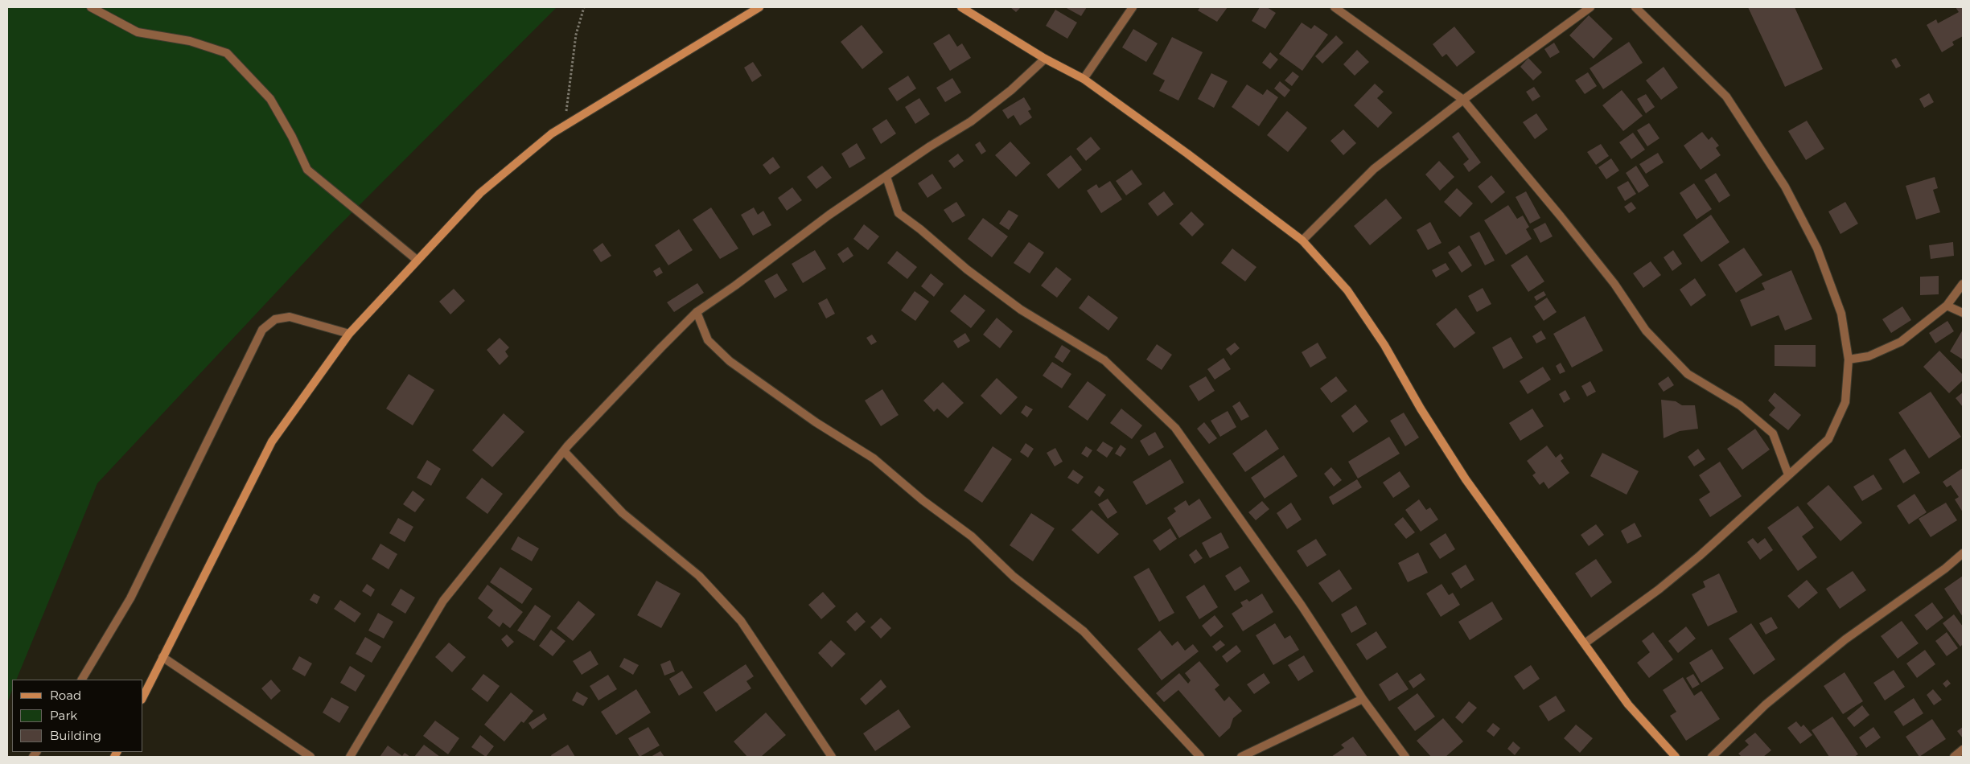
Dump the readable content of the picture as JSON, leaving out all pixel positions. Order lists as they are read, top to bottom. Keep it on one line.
{"legend":["Road","Park","Building"]}
